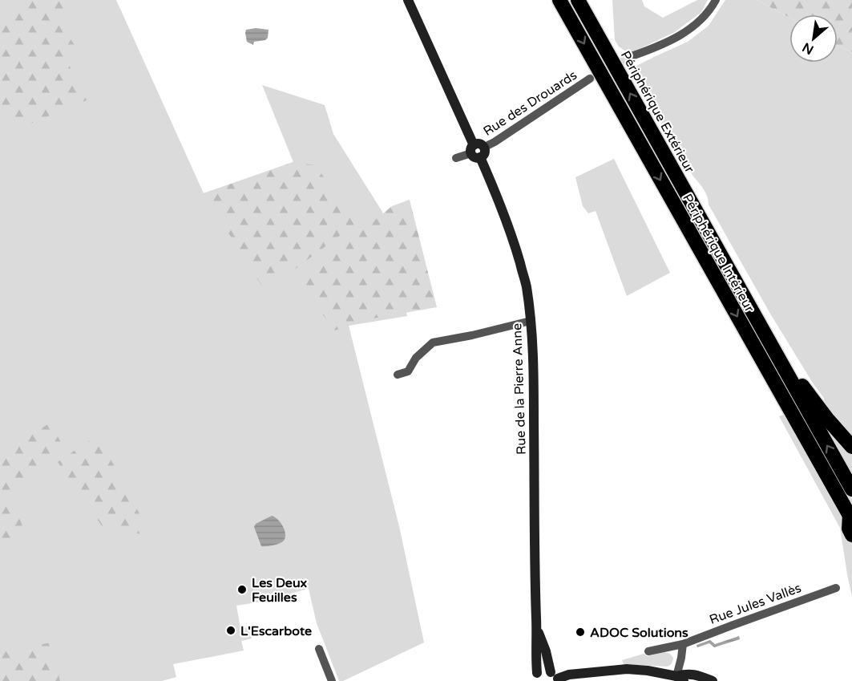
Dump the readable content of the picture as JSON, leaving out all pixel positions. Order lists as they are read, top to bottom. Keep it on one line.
{"streets":{"highway":["Périphérique Extérieur","Périphérique Intérieur"],"street":["Rue des Drouards","Rue de la Pierre Anne","Rue Jules Vallès"]},"one_way":["Périphérique Extérieur","Périphérique Intérieur"],"places":["Les Deux Feuilles","L'Escarbote","ADOC Solutions"],"north":"bottom left"}
